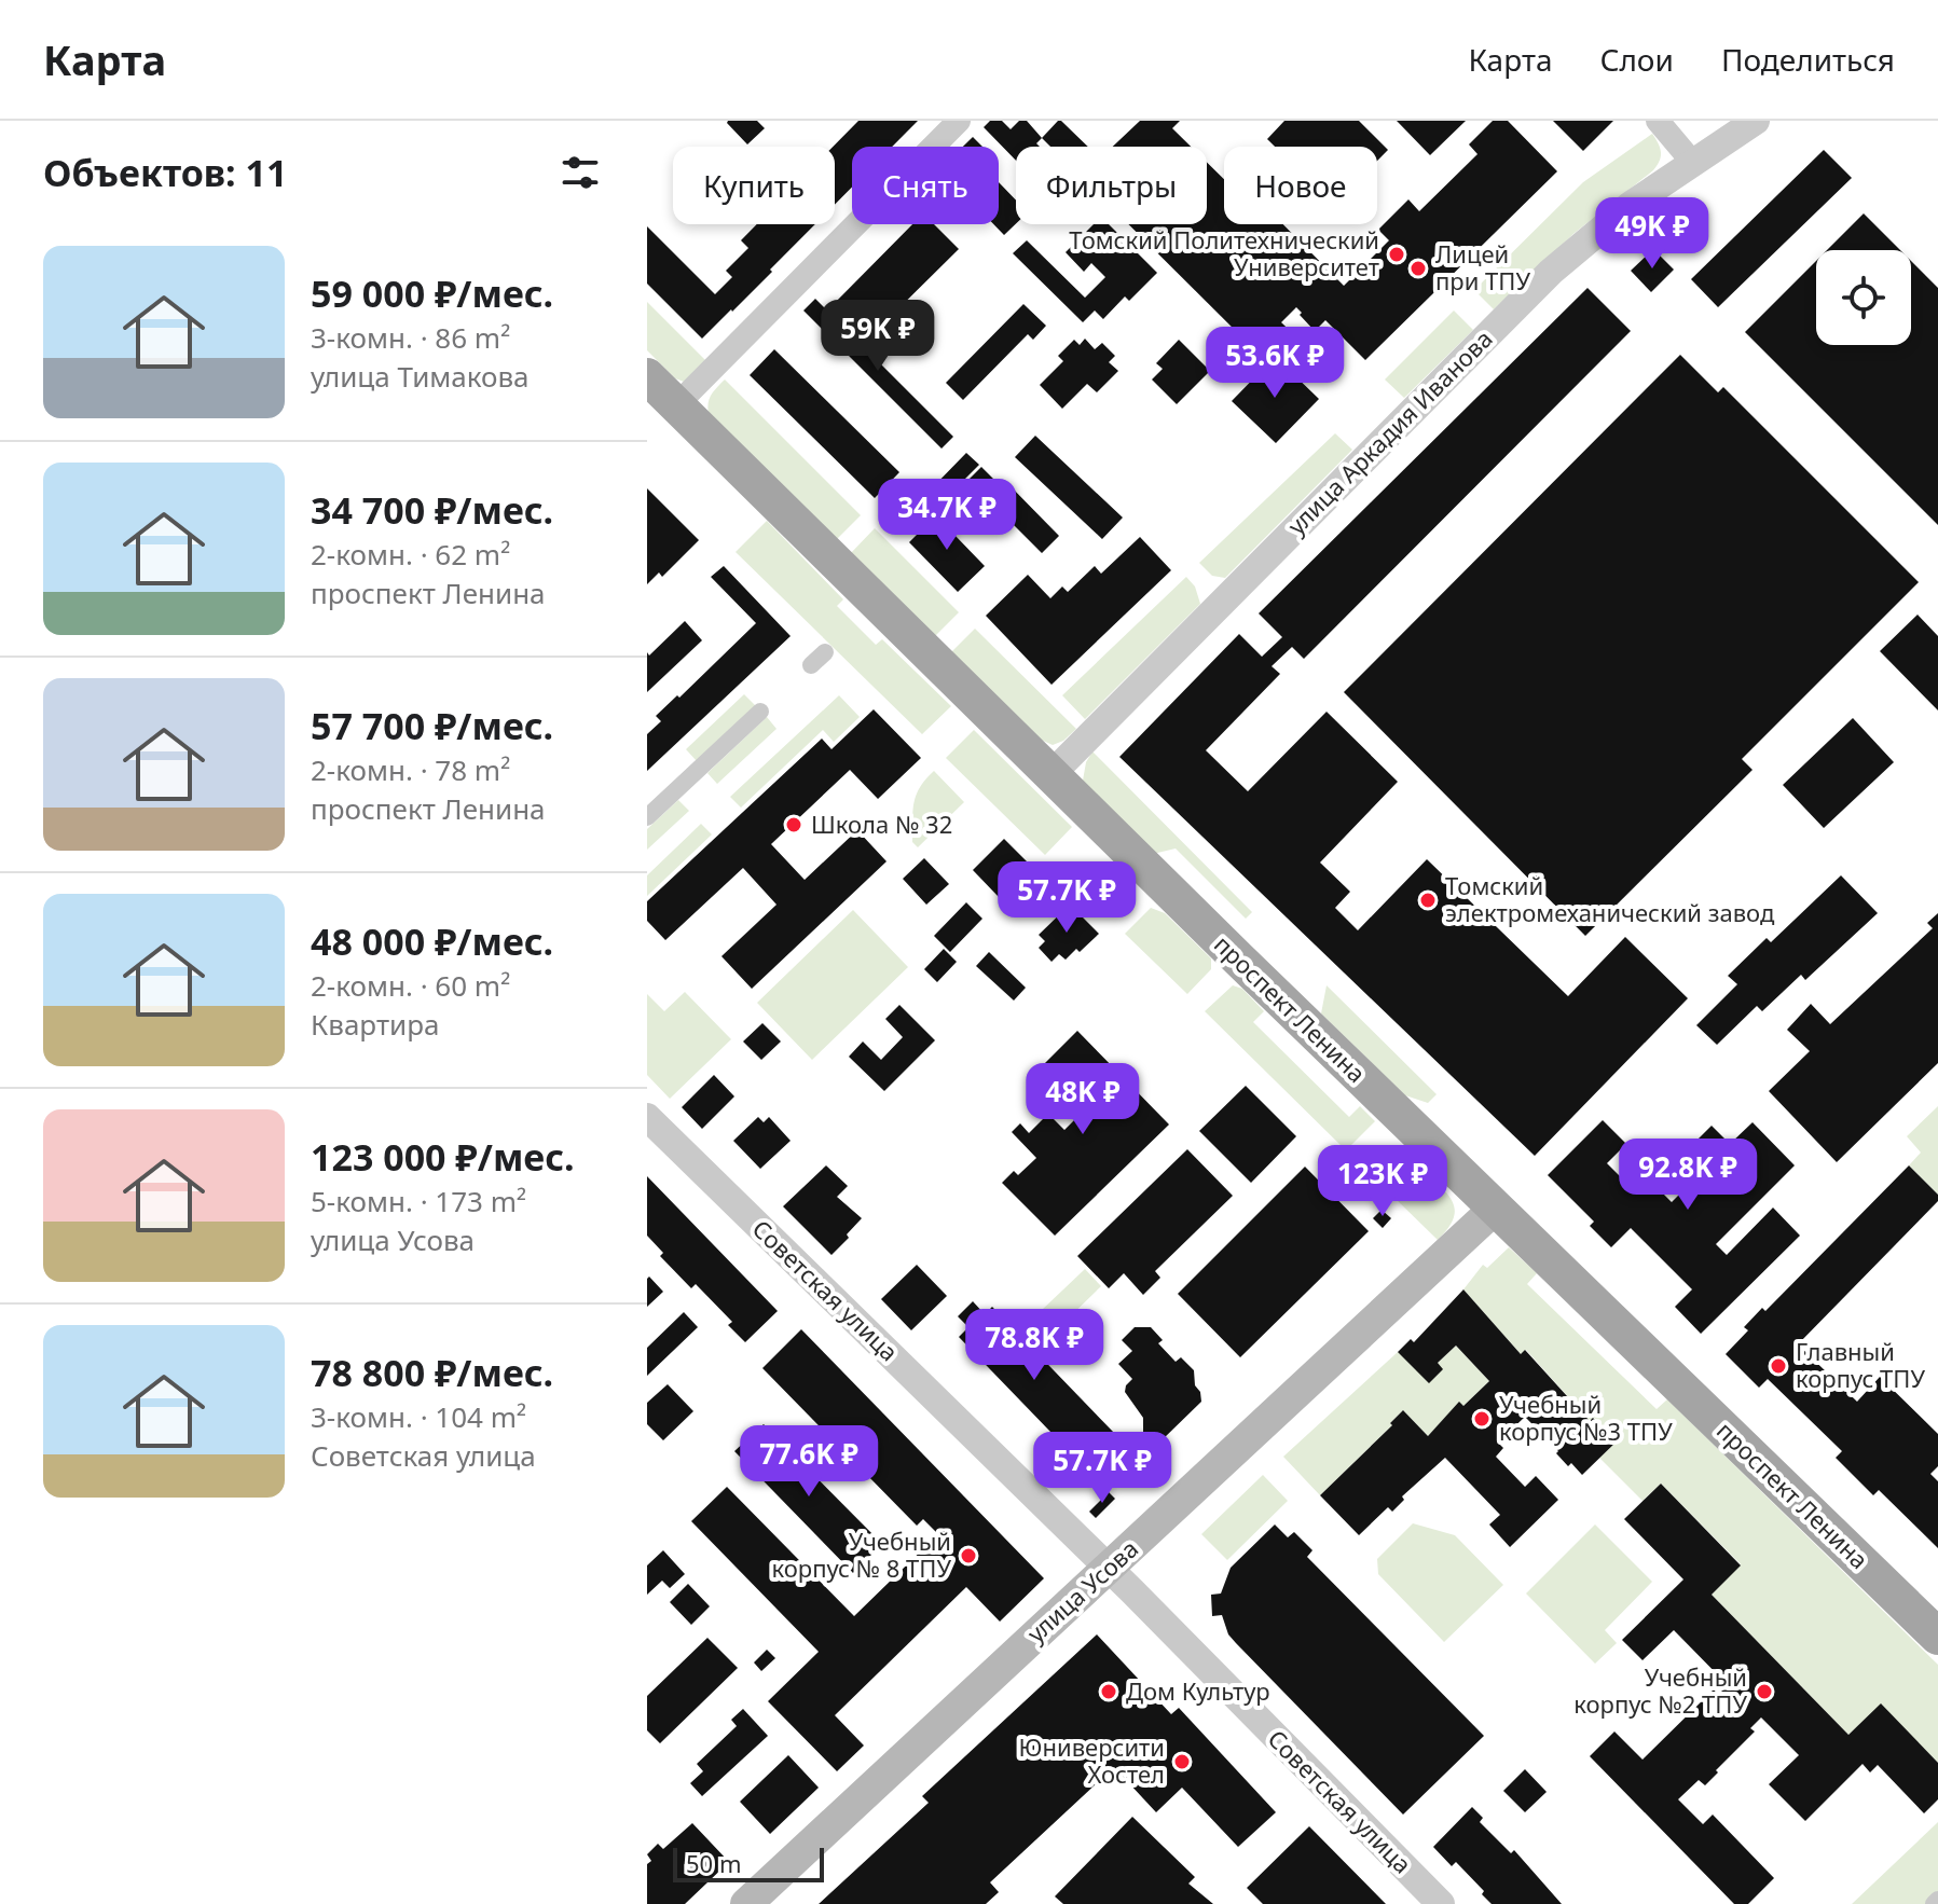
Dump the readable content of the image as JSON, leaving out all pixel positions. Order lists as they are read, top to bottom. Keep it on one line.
{"streets":{"main road":["проспект Ленина","улица Усова"],"street":["улица Аркадия Иванова","Советская улица"]},"crossings":[["улица Аркадия Иванова","проспект Ленина"],["проспект Ленина","улица Усова"],["Советская улица","улица Усова"]],"places":["Томский Политехнический Университет","Лицей при ТПУ","Школа № 32","Томский электромеханический завод","Главный корпус ТПУ","Учебный корпус №3 ТПУ","Учебный корпус № 8 ТПУ","Дом Культур","Учебный корпус №2 ТПУ","Юниверсити Хостел"],"scale_bar":"50 m","page":{"header":"Карта","nav":["Карта","Слои","Поделиться"],"heading":"Объектов: 11","chip":["Купить","Снять","Фильтры","Новое"],"price":["49K ₽","59K ₽","53.6K ₽","34.7K ₽","57.7K ₽","48K ₽","92.8K ₽","123K ₽","78.8K ₽","77.6K ₽","57.7K ₽"],"list":[{"name":"59 000 ₽/мес.","note":"3-комн. · 86 m² · улица Тимакова"},{"name":"34 700 ₽/мес.","note":"2-комн. · 62 m² · проспект Ленина"},{"name":"57 700 ₽/мес.","note":"2-комн. · 78 m² · проспект Ленина"},{"name":"48 000 ₽/мес.","note":"2-комн. · 60 m² · Квартира"},{"name":"123 000 ₽/мес.","note":"5-комн. · 173 m² · улица Усова"},{"name":"78 800 ₽/мес.","note":"3-комн. · 104 m² · Советская улица"}],"scale":"50 m"}}
